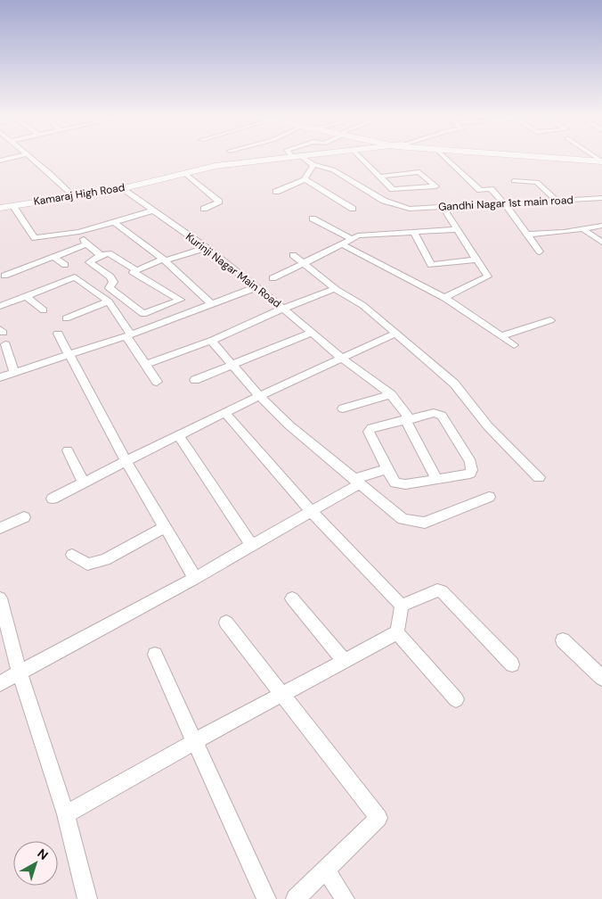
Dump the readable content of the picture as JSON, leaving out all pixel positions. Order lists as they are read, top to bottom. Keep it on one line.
{"streets":{"street":["Kamaraj High Road","Gandhi Nagar 1st main road","Kurinji Nagar Main Road"]},"crossings":[["Kamaraj High Road","Kurinji Nagar Main Road"]],"north":"top right"}
